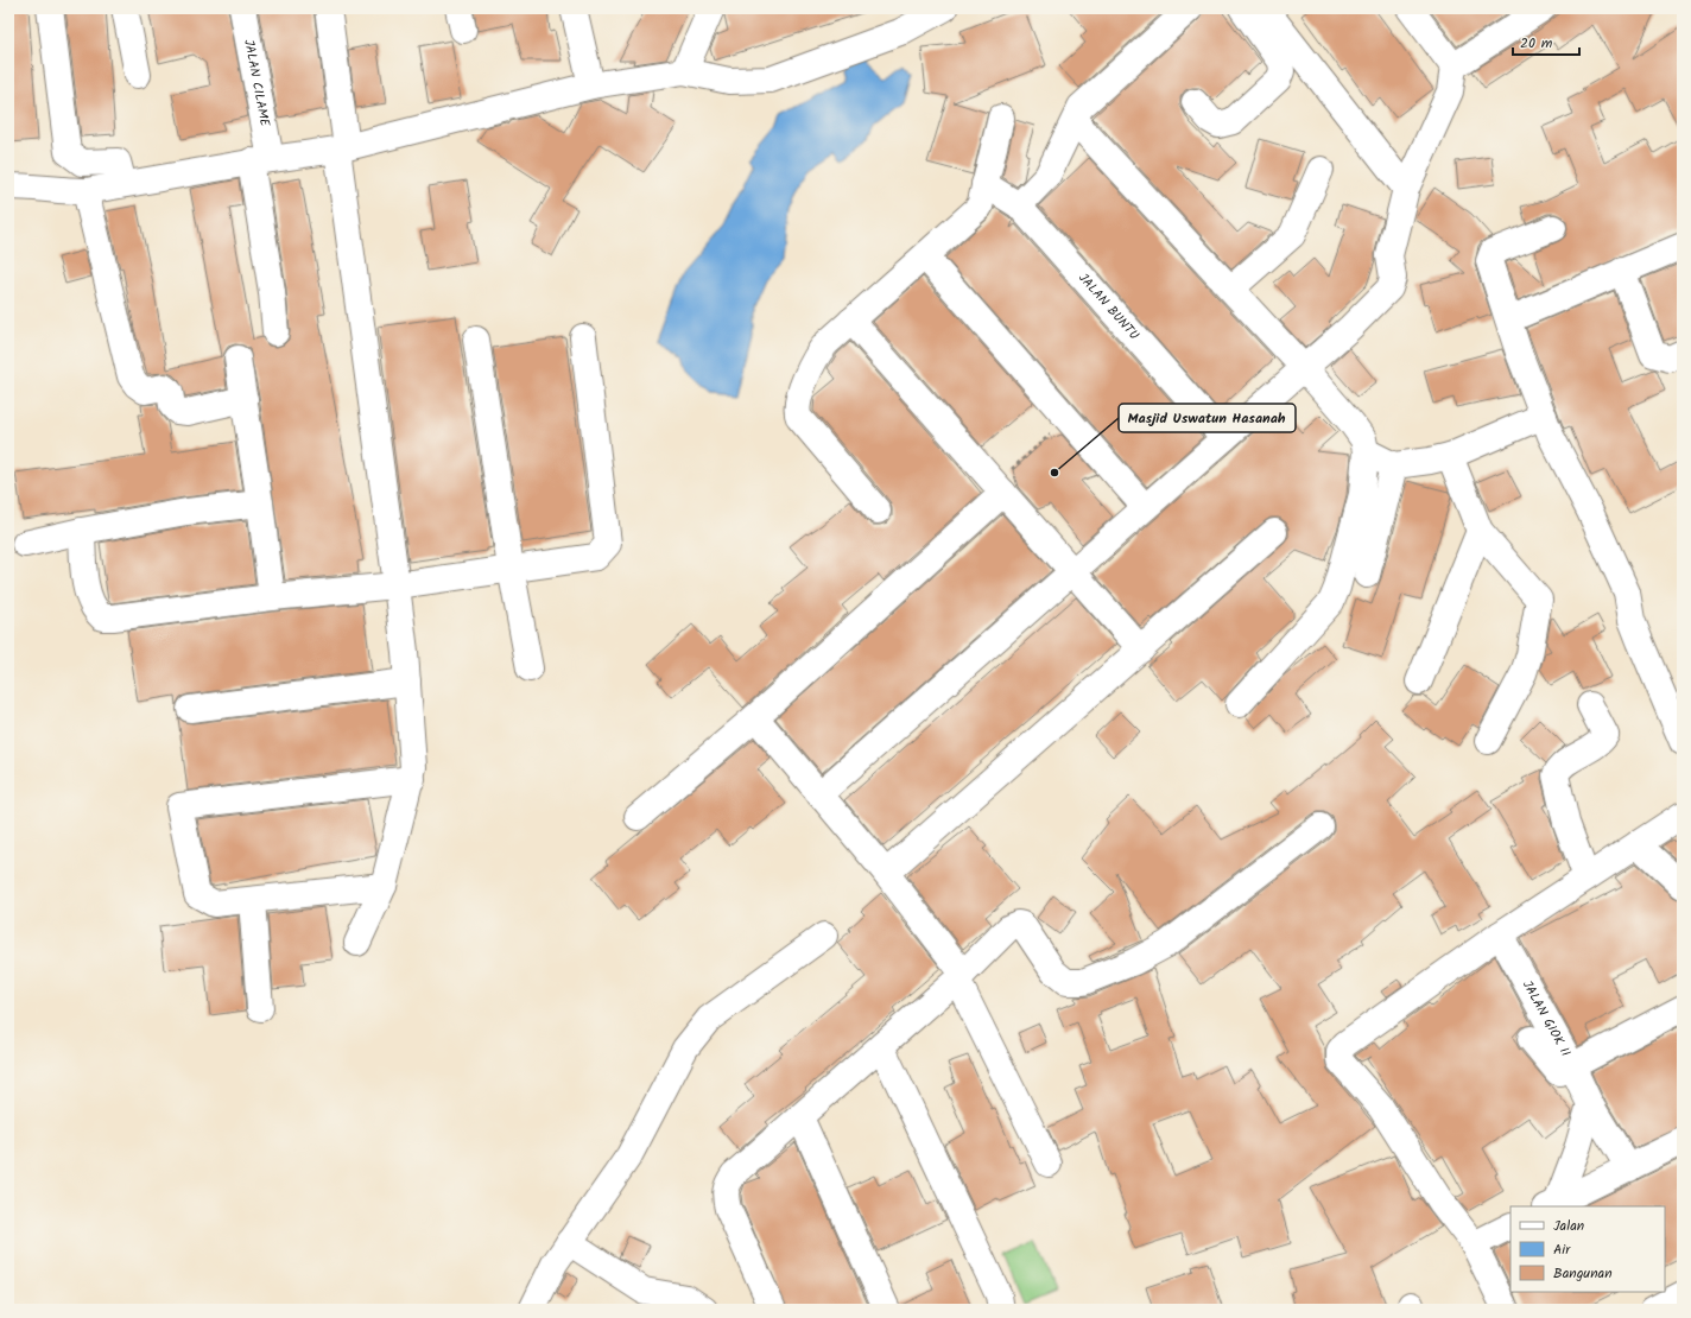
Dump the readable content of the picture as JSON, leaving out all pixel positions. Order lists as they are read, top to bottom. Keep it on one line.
{"streets":{"street":["JALAN CILAME","JALAN BUNTU","JALAN GIOK II"]},"places":["Masjid Uswatun Hasanah"],"legend":["Jalan","Air","Bangunan"],"scale_bar":"20 m"}
